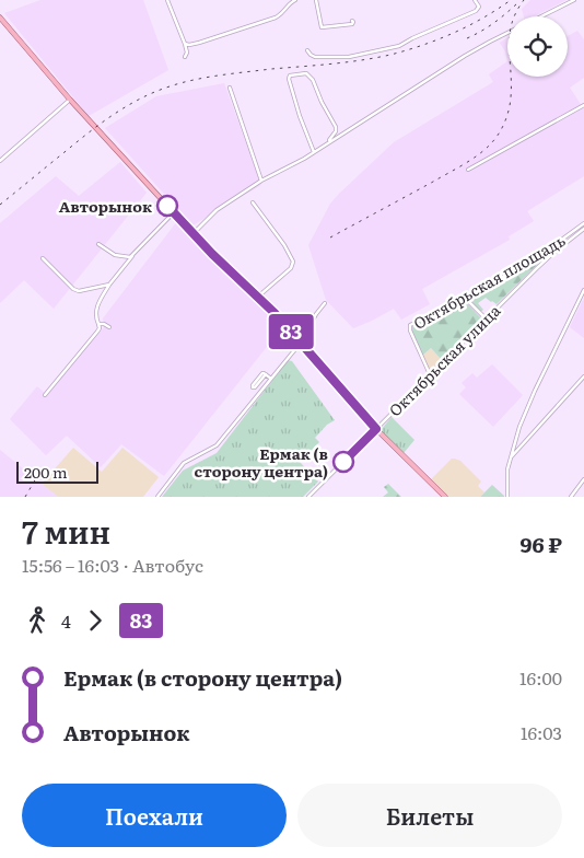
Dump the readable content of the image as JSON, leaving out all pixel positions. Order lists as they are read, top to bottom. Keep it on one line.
{"streets":{"street":["Октябрьская площадь","Октябрьская улица"]},"crossings":[["Октябрьская площадь","Октябрьская улица"]],"places":["Авторынок","Ермак (в сторону центра)"],"lines":["bus line 83"],"scale_bar":"200 m","page":{"on_map":"83","scale":"200 m","heading":["7 мин","15:56 – 16:03 · Автобус","96 ₽"],"legs":["4","83"],"list":[{"name":"Ермак (в сторону центра)","value":"16:00"},{"name":"Авторынок","value":"16:03"}],"buttons":["Поехали","Билеты"]}}
